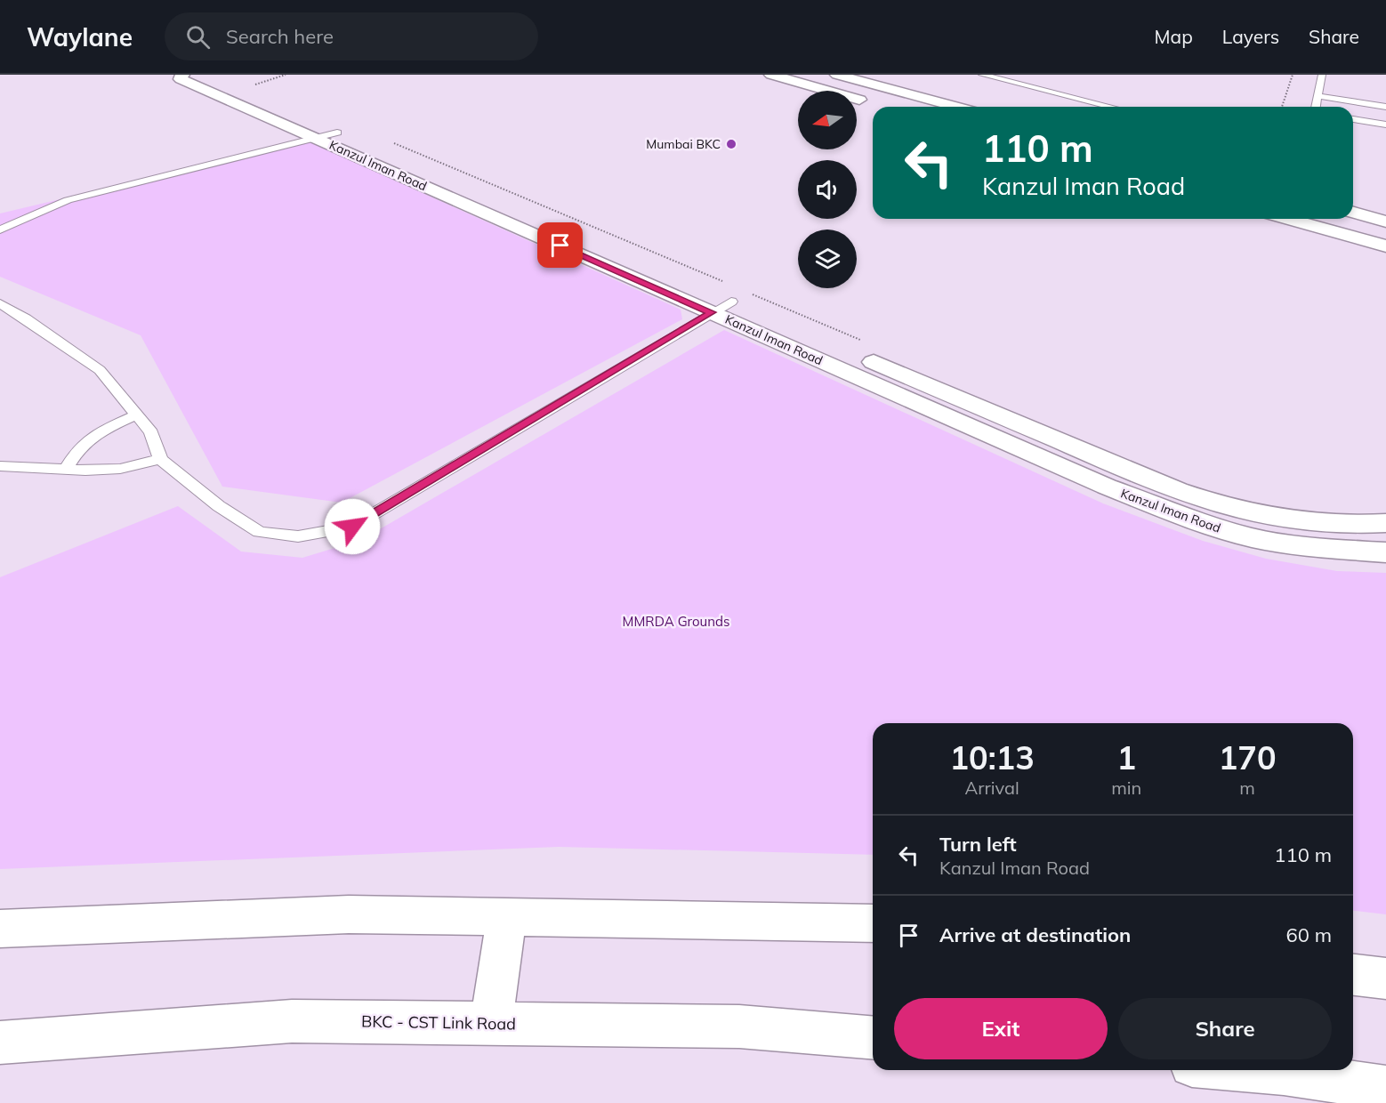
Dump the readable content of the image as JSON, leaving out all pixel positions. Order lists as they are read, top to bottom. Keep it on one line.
{"streets":{"street":["Kanzul Iman Road","BKC - CST Link Road"]},"parks":["MMRDA Grounds"],"places":["Mumbai BKC"],"north":"left","page":{"header":"Waylane","search":"Search here","nav":["Map","Layers","Share"],"turn":["110 m","Kanzul Iman Road"],"eta":["10:13","Arrival","1","min","170","m"],"list":[{"name":"Turn left","note":"Kanzul Iman Road","value":"110 m"},{"name":"Arrive at destination","value":"60 m"}],"buttons":["Exit","Share"]}}
